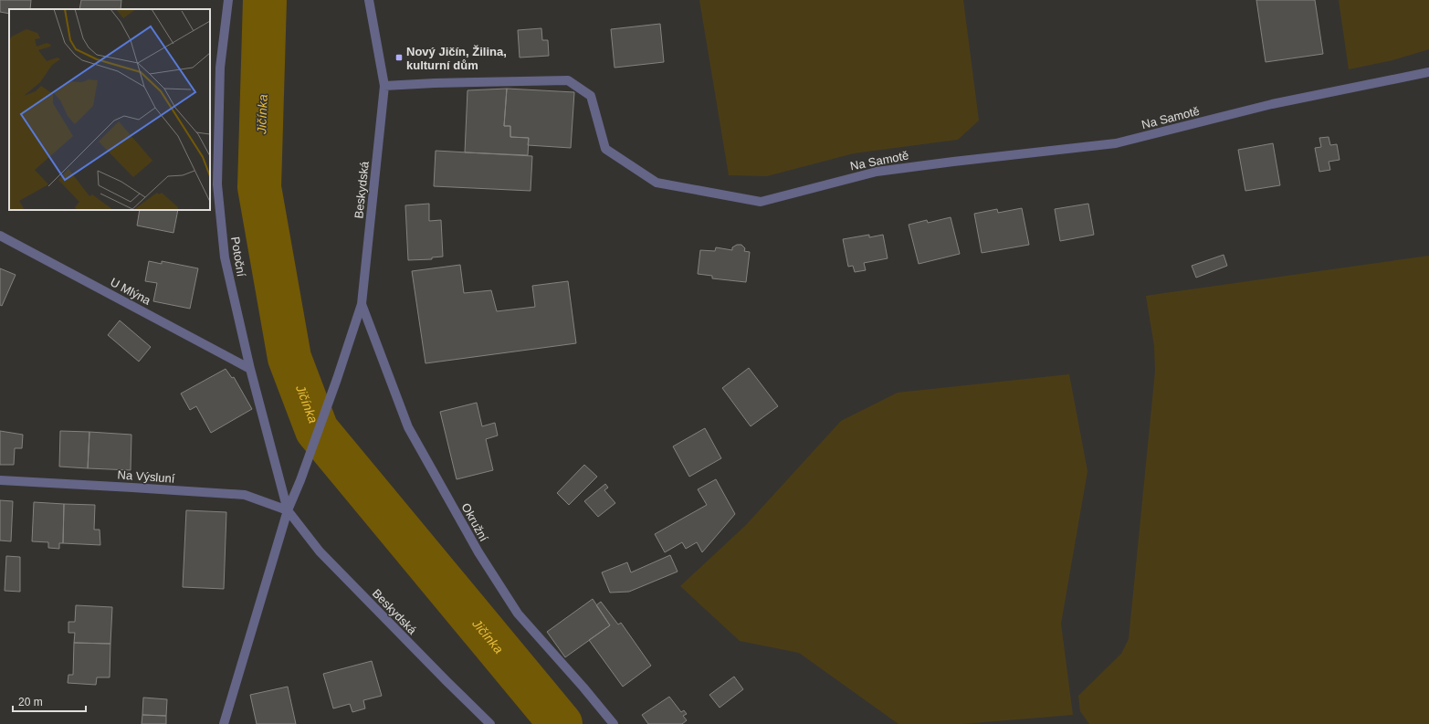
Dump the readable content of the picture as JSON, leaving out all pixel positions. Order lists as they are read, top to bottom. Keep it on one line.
{"streets":{"street":["Na Samotě","Beskydská","Potoční","U Mlýna","Na Výsluní","Okružní"]},"crossings":[["Na Samotě","Beskydská"],["Beskydská","Potoční"],["Beskydská","Na Výsluní"],["Beskydská","Okružní"],["Potoční","U Mlýna"],["Potoční","Na Výsluní"]],"water":["Jičínka"],"places":{"transit":["Nový Jičín, Žilina, kulturní dům"]},"scale_bar":"20 m"}
